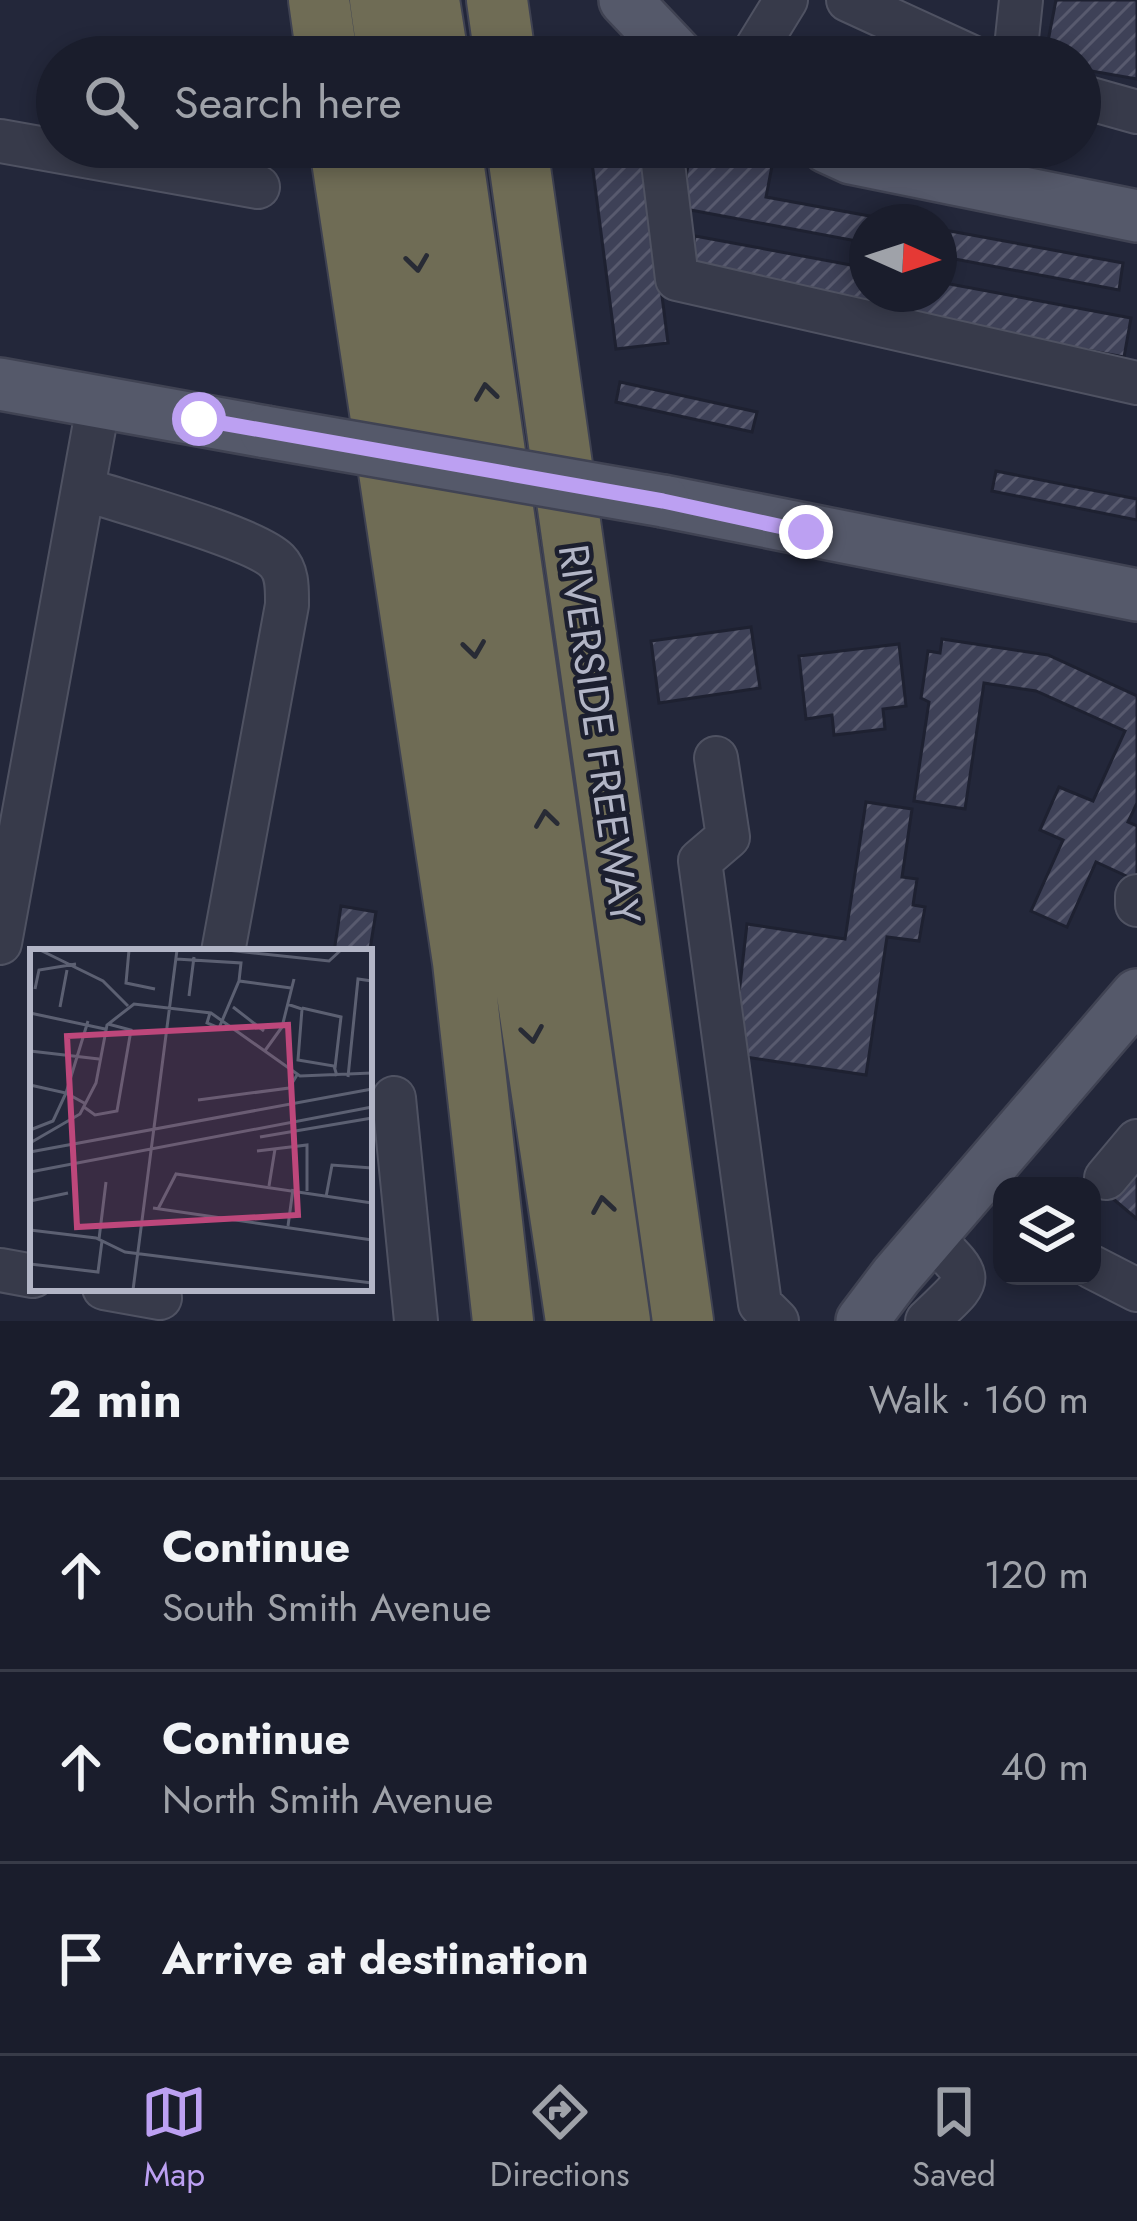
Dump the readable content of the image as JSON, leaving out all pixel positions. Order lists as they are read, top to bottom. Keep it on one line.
{"streets":{"highway":["RIVERSIDE FREEWAY"]},"north":"right","page":{"search":"Search here","heading":["2 min","Walk · 160 m"],"list":[["Continue","South Smith Avenue","120 m"],["Continue","North Smith Avenue","40 m"],"Arrive at destination"],"nav":["Map","Directions","Saved"]}}
